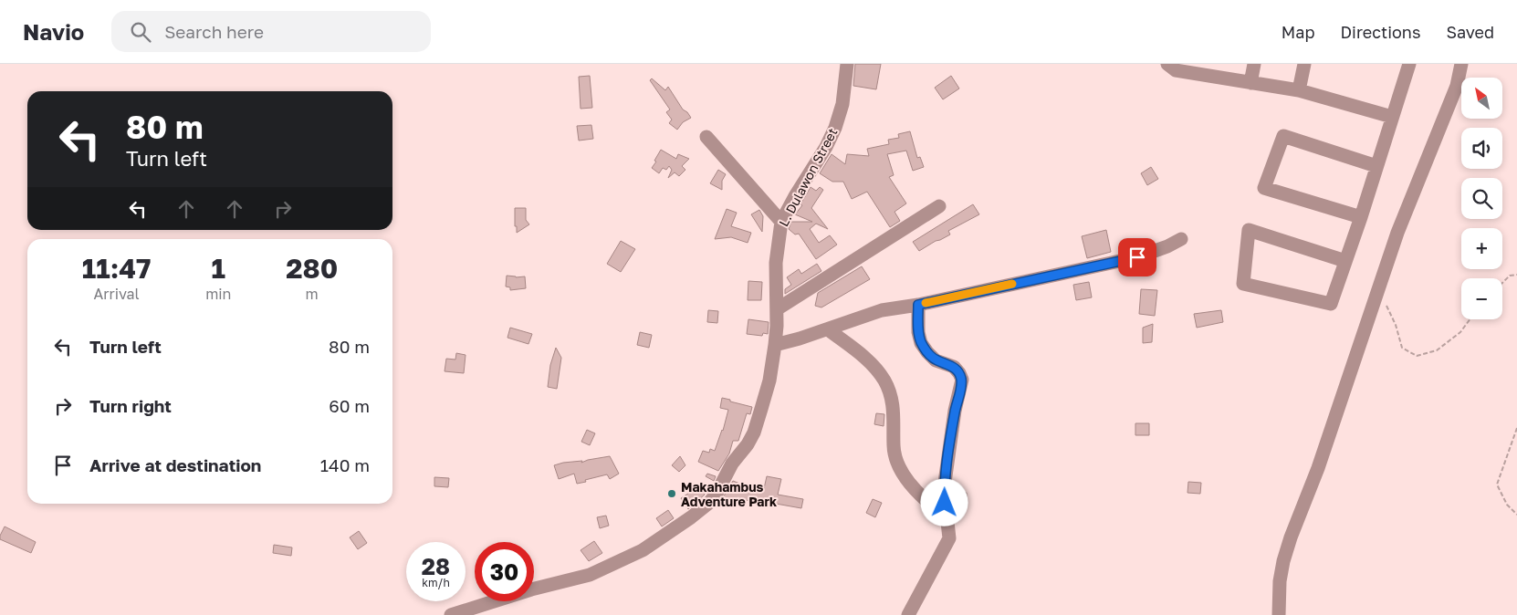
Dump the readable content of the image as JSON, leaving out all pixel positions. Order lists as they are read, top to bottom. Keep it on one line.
{"streets":{"street":["L. Dulawon Street"]},"places":["Makahambus Adventure Park"],"north":"top left","page":{"header":"Navio","search":"Search here","nav":["Map","Directions","Saved"],"map_buttons":["+","−"],"turn":["80 m","Turn left"],"eta":["11:47","Arrival","1","min","280","m"],"list":[{"name":"Turn left","value":"80 m"},{"name":"Turn right","value":"60 m"},{"name":"Arrive at destination","value":"140 m"}],"speed":"28 km/h","limit":"30"}}
